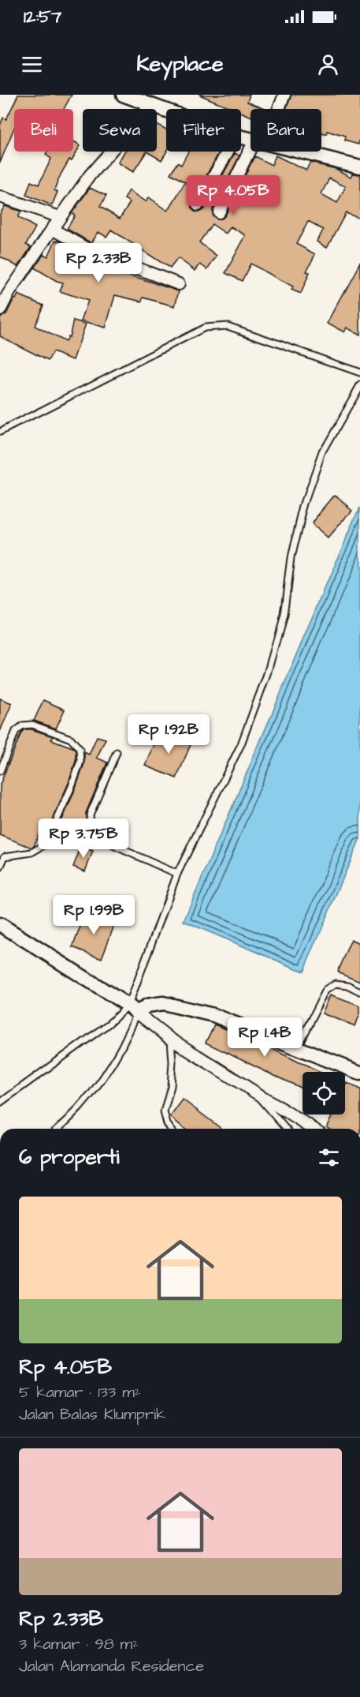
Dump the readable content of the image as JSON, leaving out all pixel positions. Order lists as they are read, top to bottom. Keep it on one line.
{"page":{"status":"12:57","header":"Keyplace","chip":["Beli","Sewa","Filter","Baru"],"price":["Rp 4.05B","Rp 2.33B","Rp 1.92B","Rp 3.75B","Rp 1.99B","Rp 1.4B"],"heading":"6 properti","list":[{"name":"Rp 4.05B","note":"5 kamar · 133 m² · Jalan Balas Klumprik"},{"name":"Rp 2.33B","note":"3 kamar · 98 m² · Jalan Alamanda Residence"}]}}
